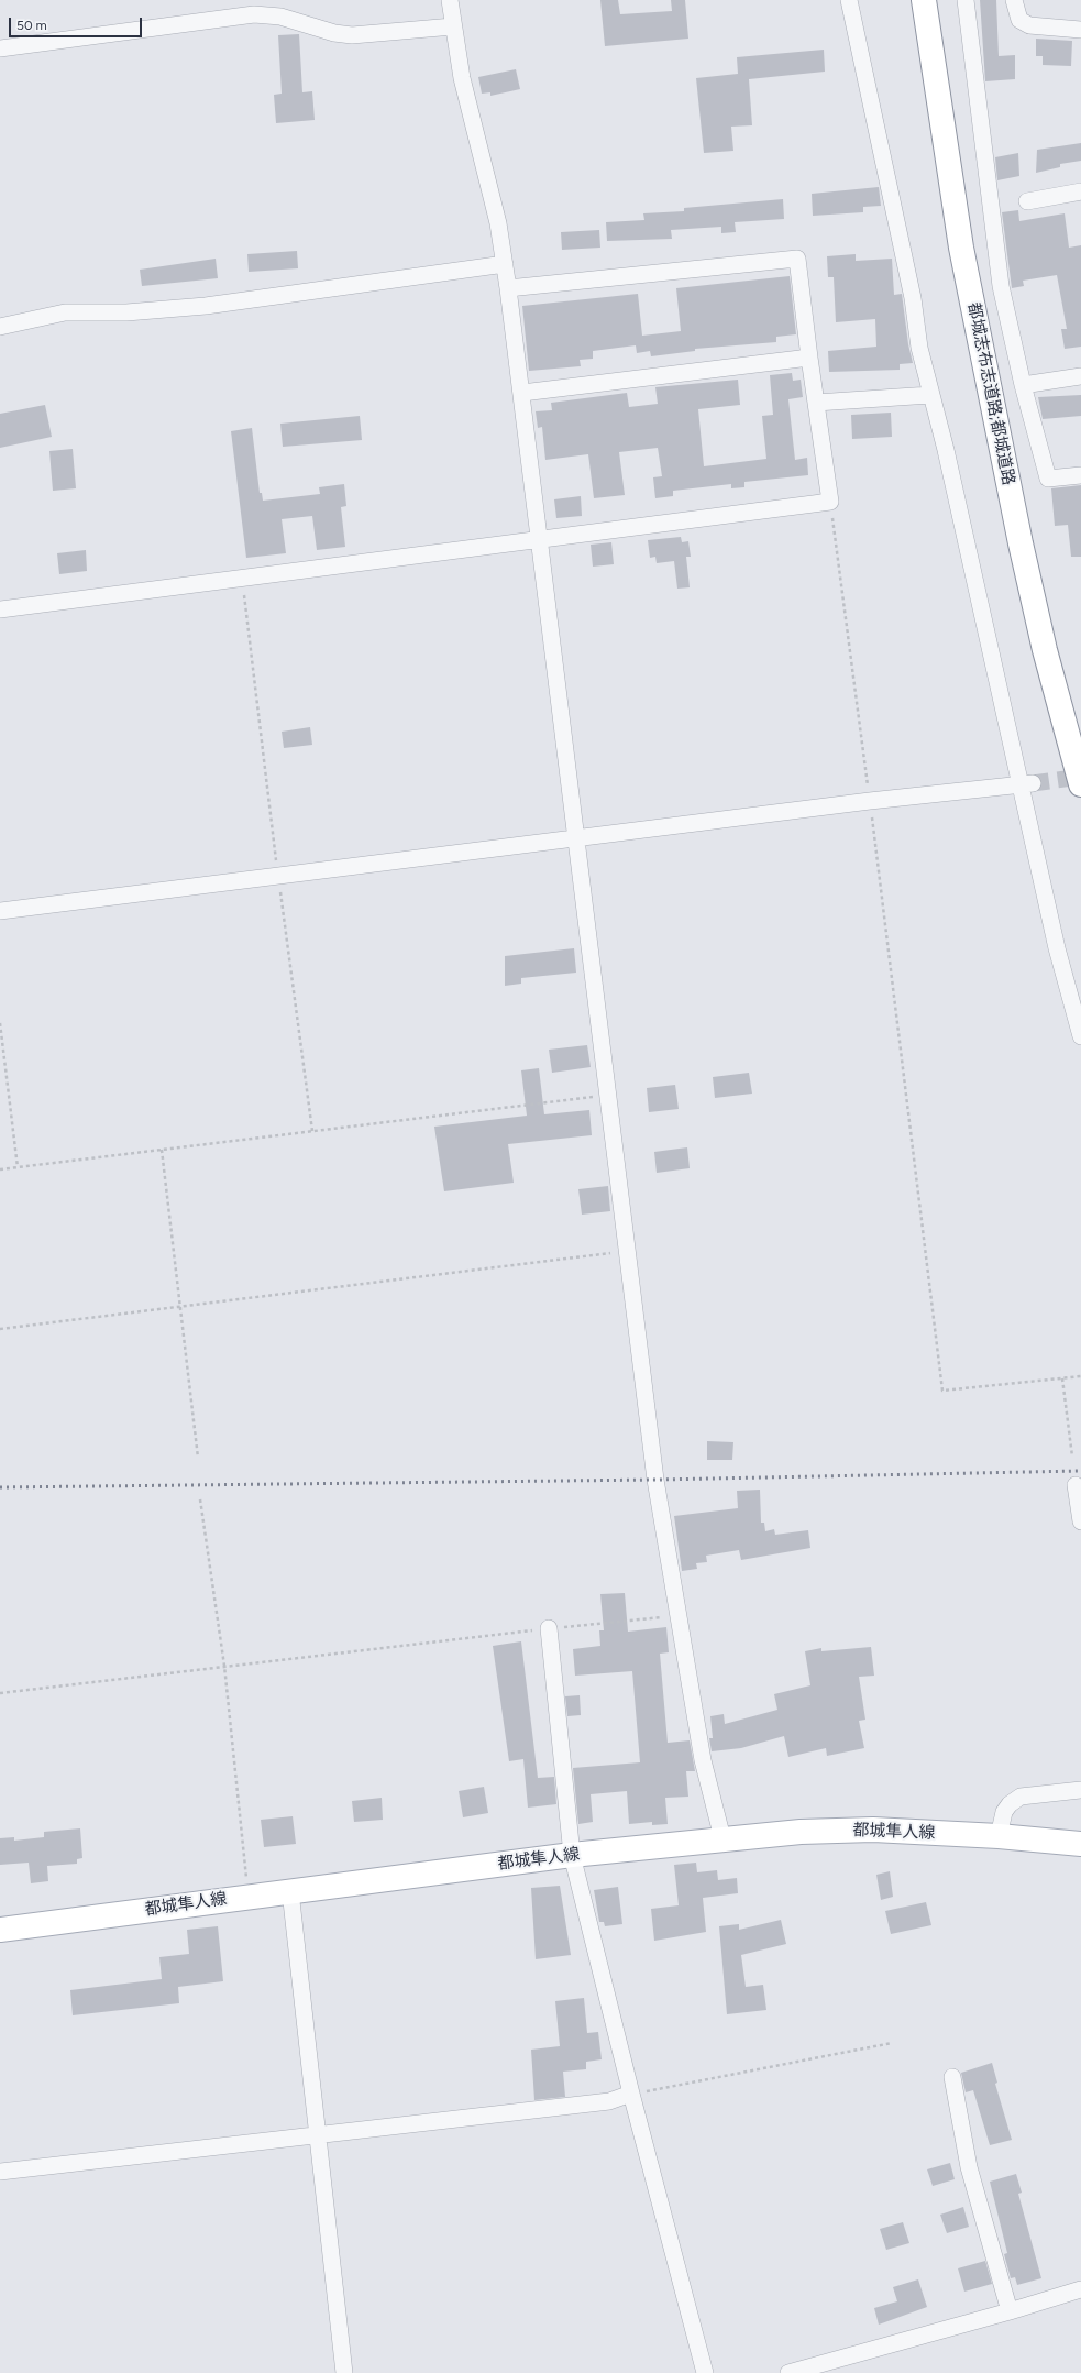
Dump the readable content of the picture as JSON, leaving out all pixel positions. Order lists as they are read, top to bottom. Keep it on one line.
{"streets":{"main road":["都城志布志道路;都城道路","都城隼人線"]},"scale_bar":"50 m"}
